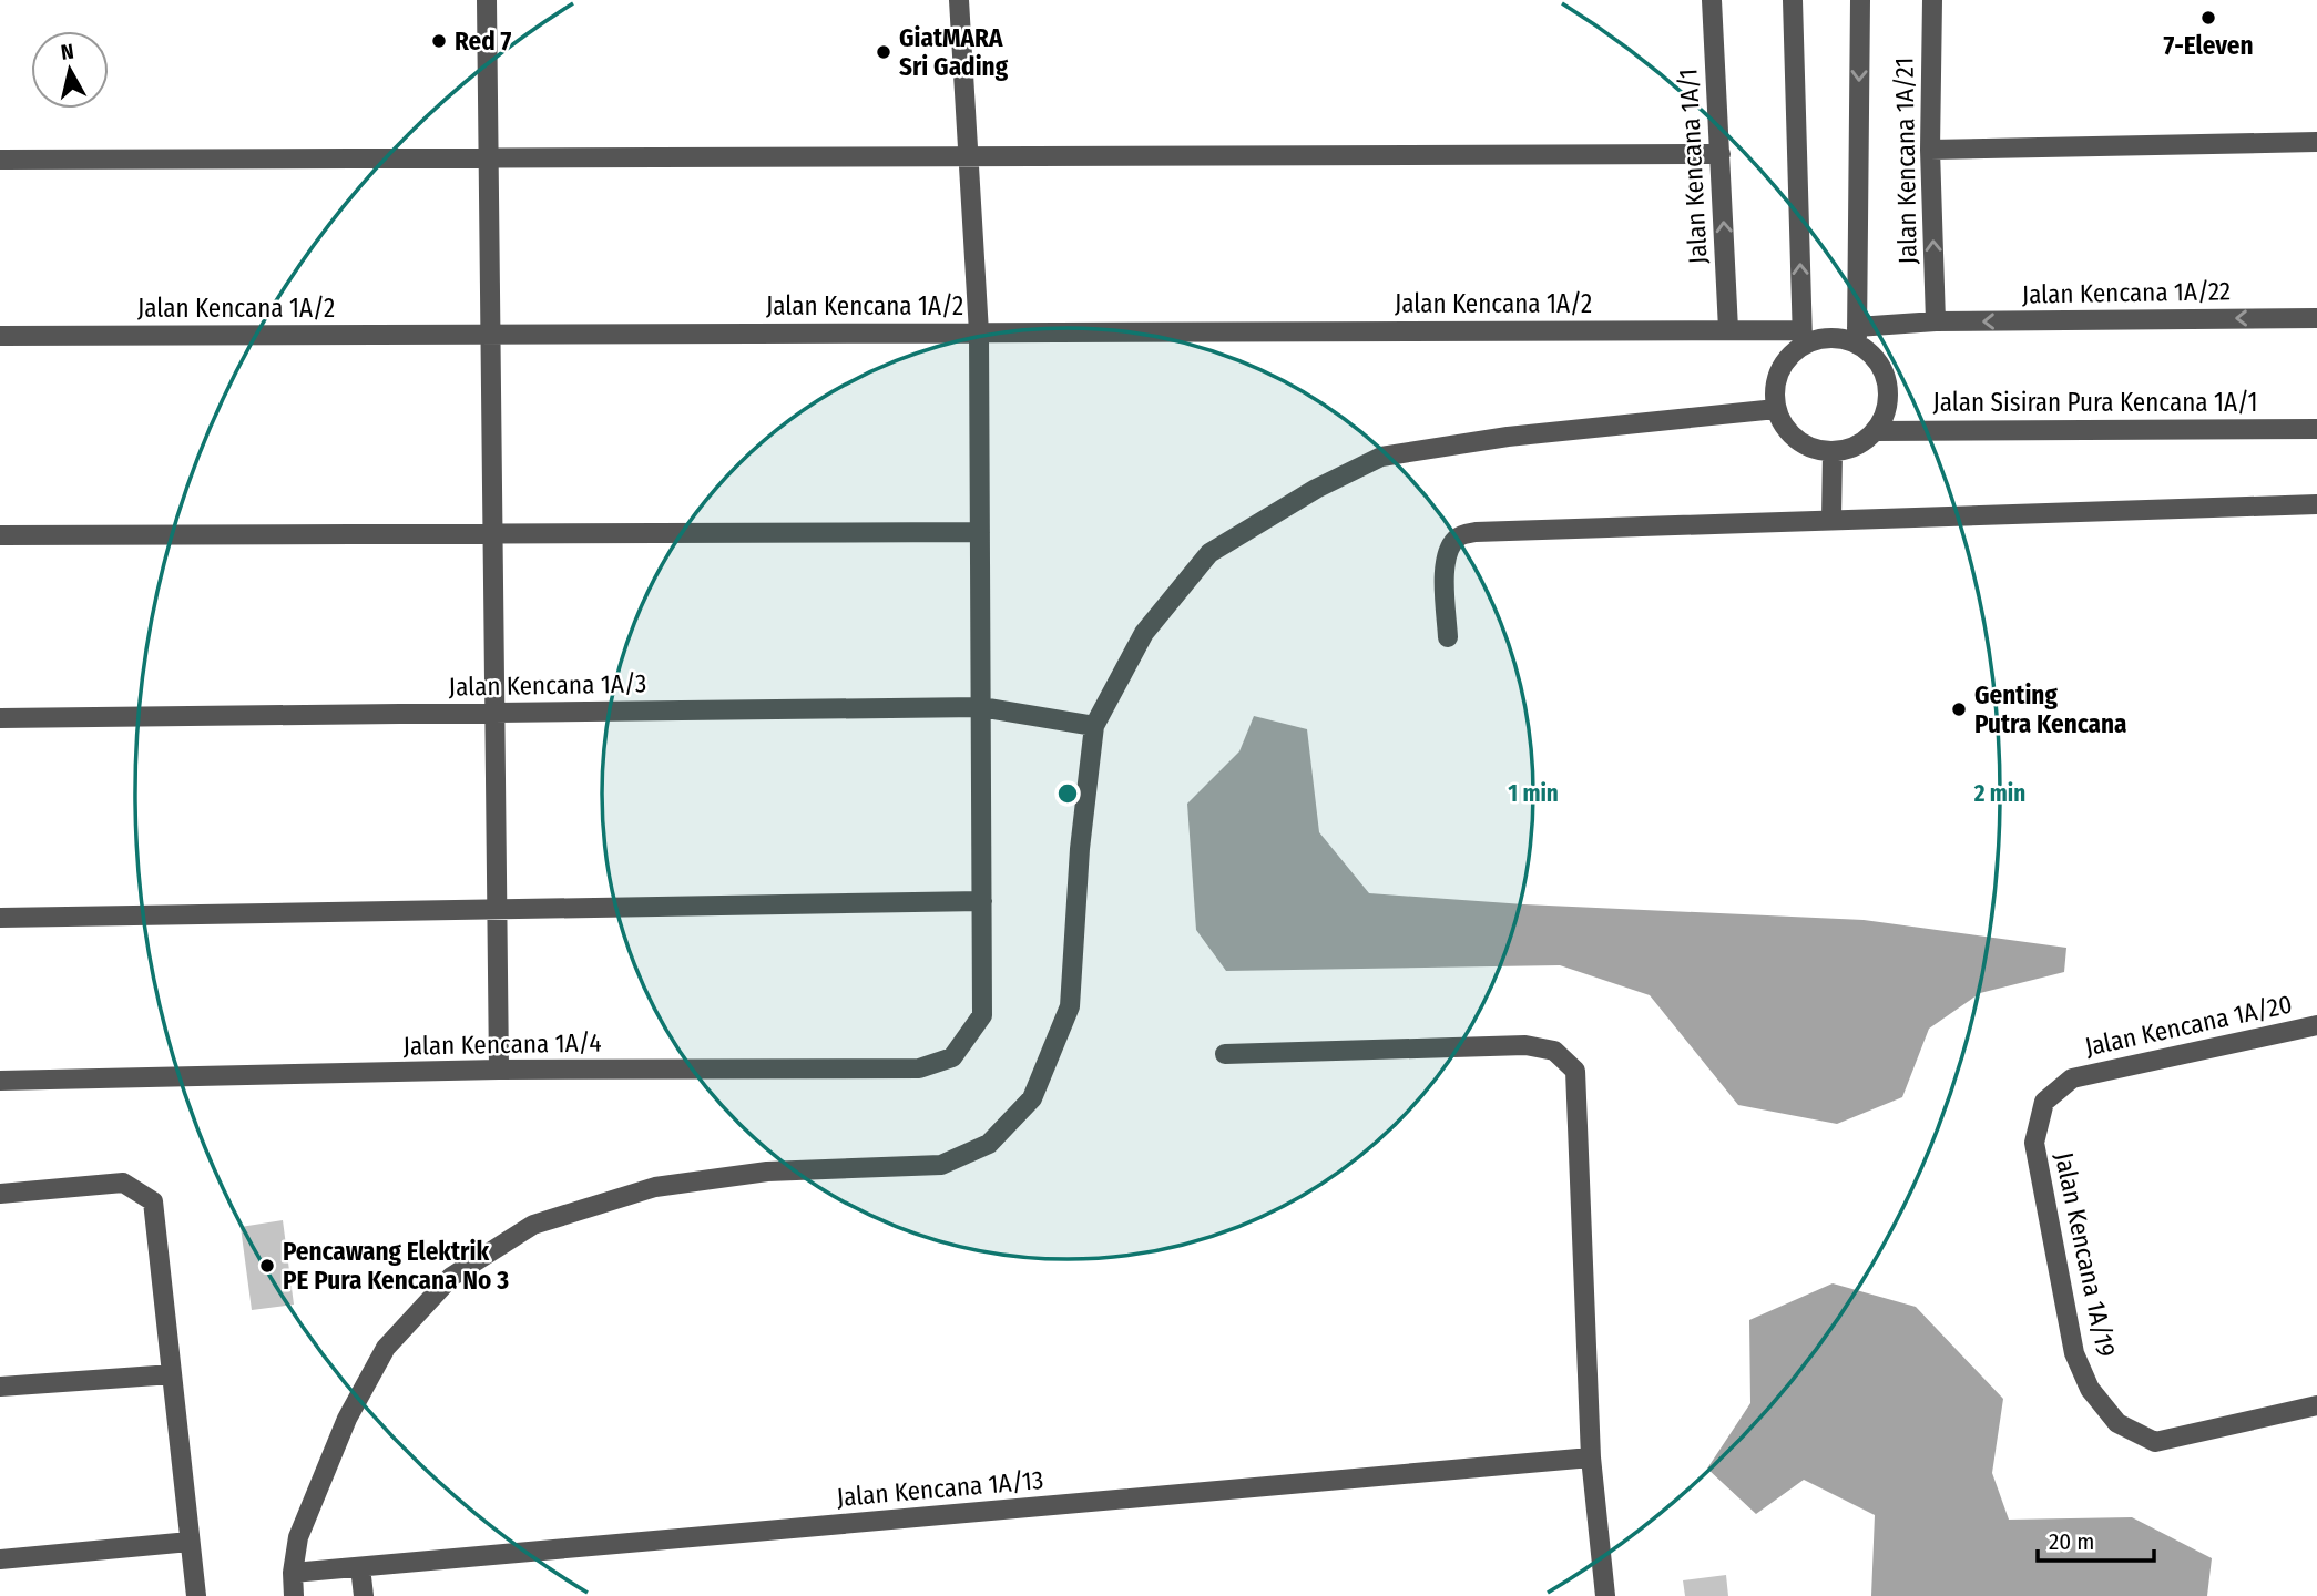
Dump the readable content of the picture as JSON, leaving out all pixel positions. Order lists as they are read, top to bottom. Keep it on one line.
{"streets":{"street":["Jalan Kencana 1A/21","Jalan Kencana 1A/1","Jalan Kencana 1A/22","Jalan Kencana 1A/2","Jalan Sisiran Pura Kencana 1A/1","Jalan Kencana 1A/3","Jalan Kencana 1A/20","Jalan Kencana 1A/4","Jalan Kencana 1A/19","Jalan Kencana 1A/13"]},"crossings":[["Jalan Kencana 1A/21","Jalan Kencana 1A/22"],["Jalan Kencana 1A/1","Jalan Kencana 1A/2"],["Jalan Kencana 1A/22","Jalan Kencana 1A/2"],["Jalan Kencana 1A/22","Jalan Sisiran Pura Kencana 1A/1"],["Jalan Kencana 1A/2","Jalan Sisiran Pura Kencana 1A/1"],["Jalan Kencana 1A/20","Jalan Kencana 1A/19"]],"places":["7-Eleven","Red 7","GiatMARA Sri Gading","Genting Putra Kencana","Pencawang Elektrik PE Pura Kencana No 3"],"scale_bar":"20 m","north":"top","rings":["1 min","2 min"]}
